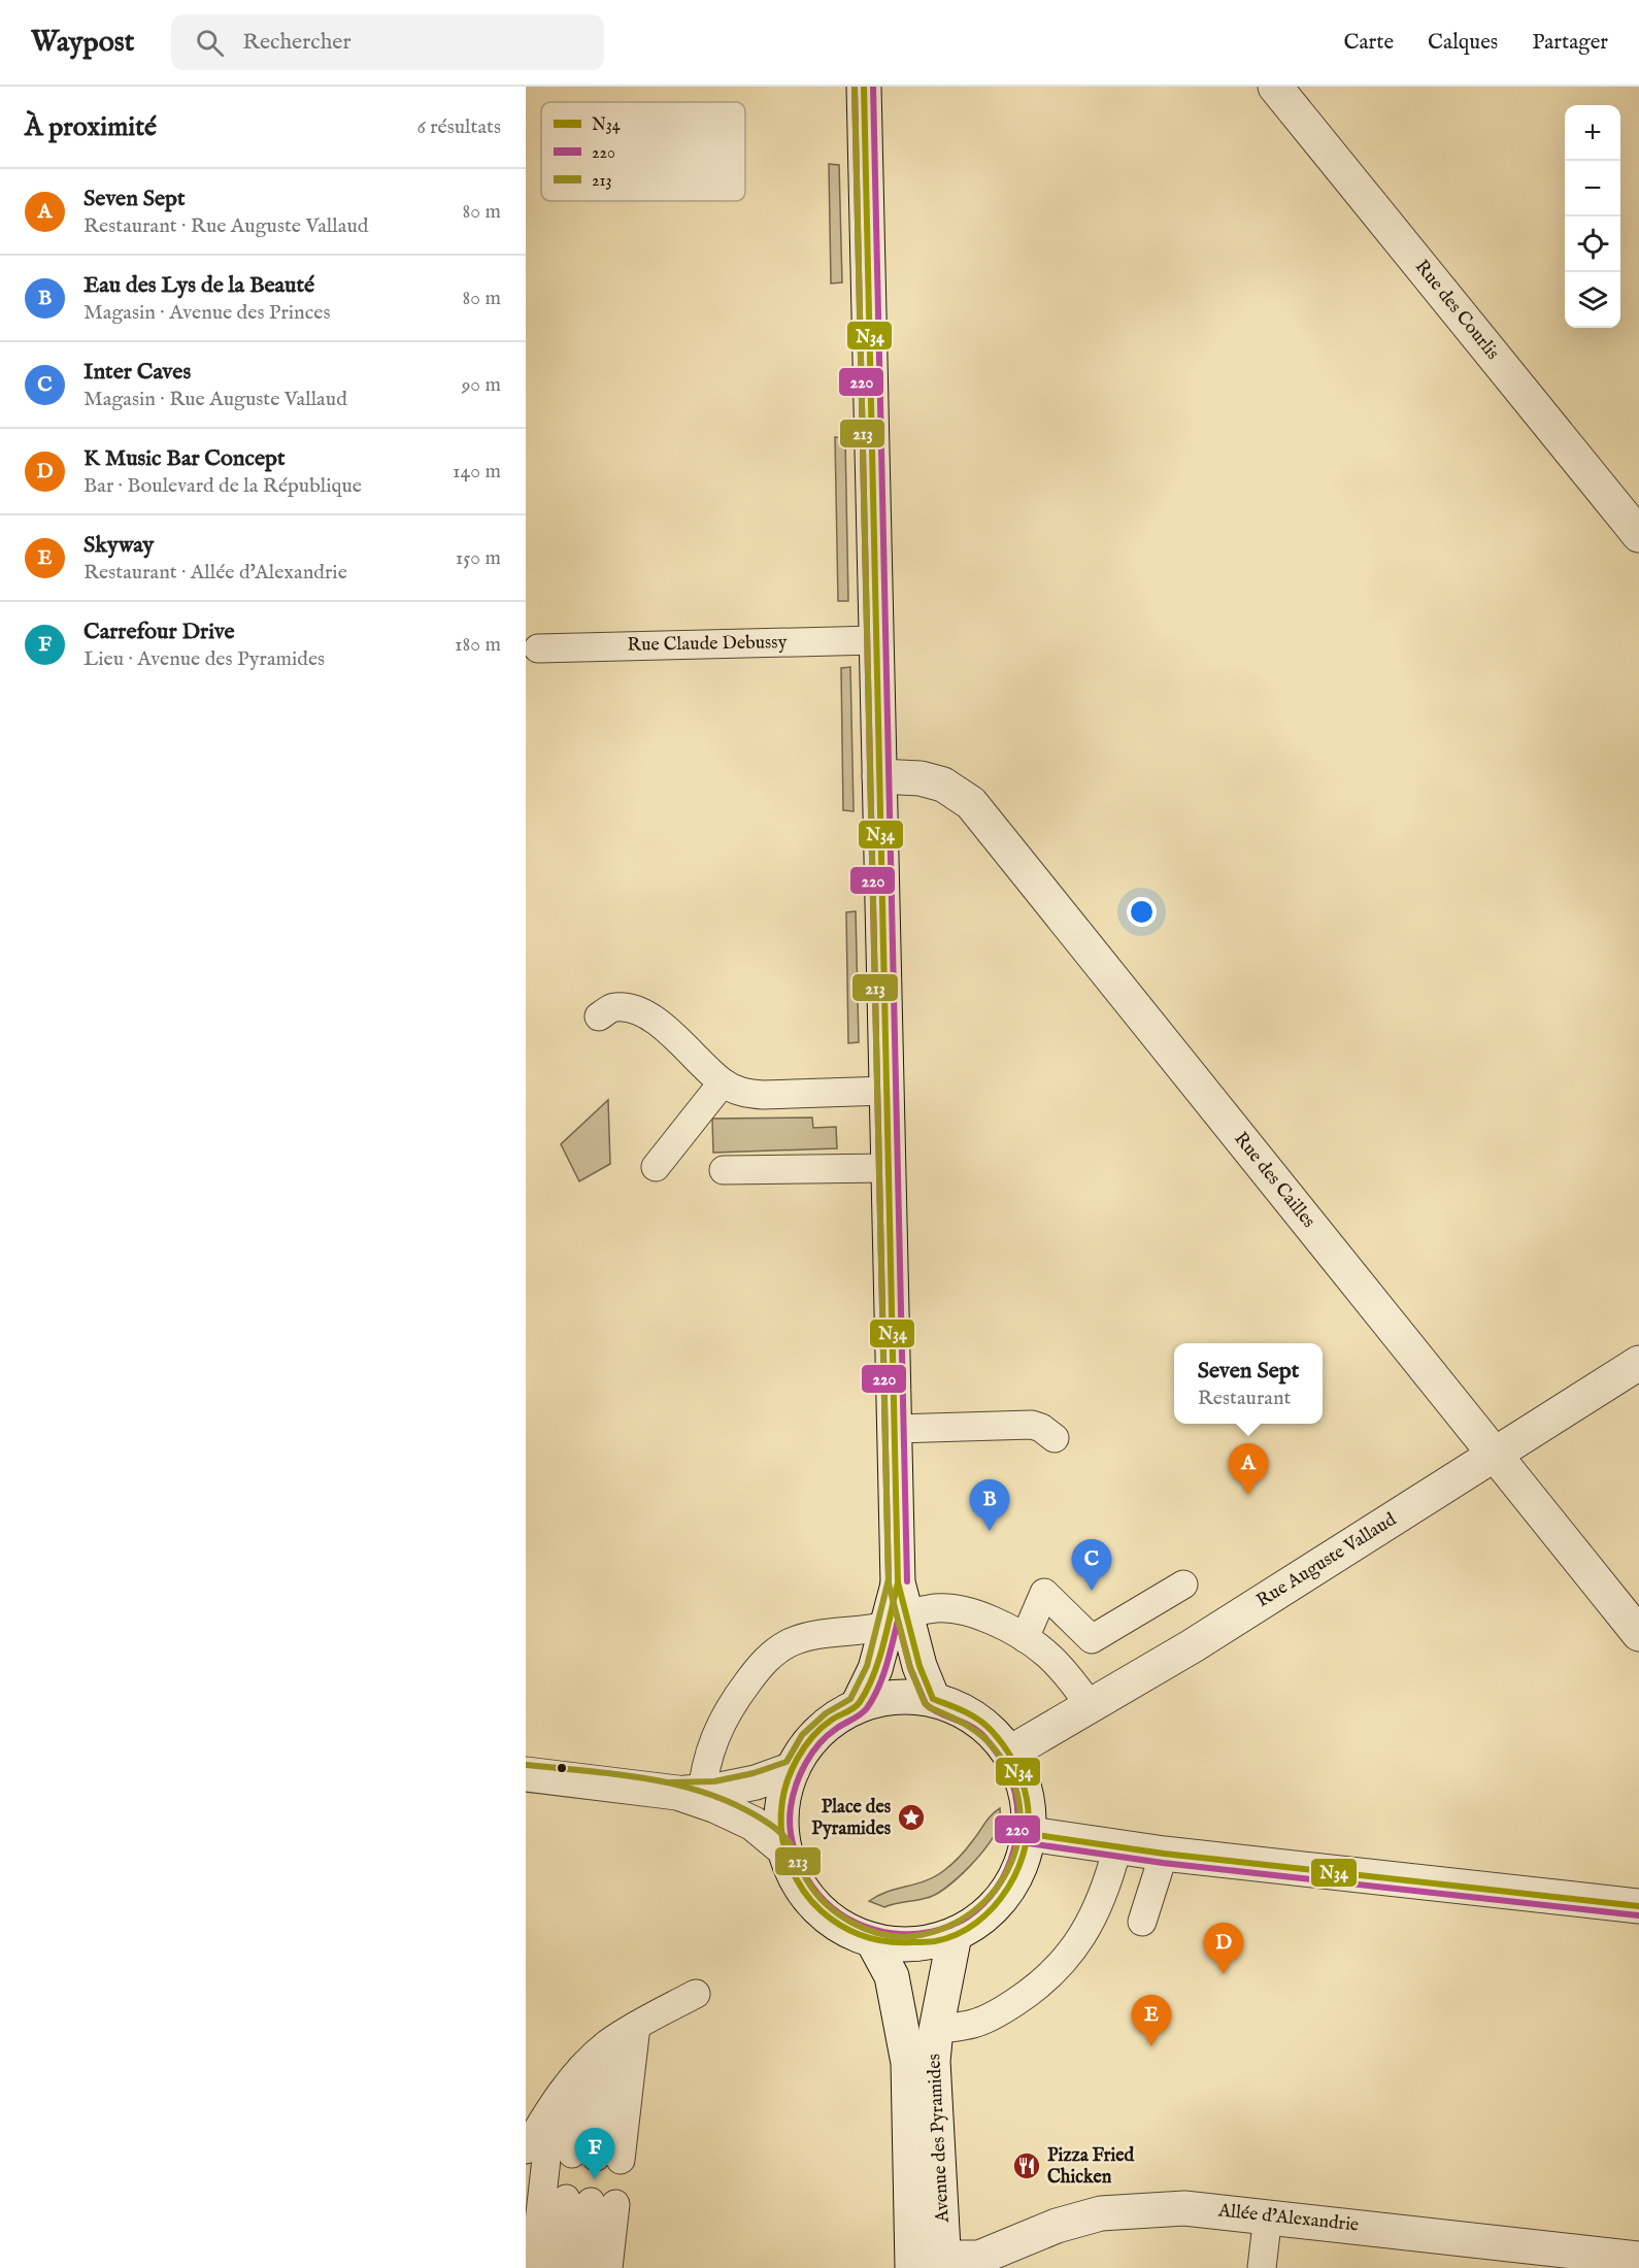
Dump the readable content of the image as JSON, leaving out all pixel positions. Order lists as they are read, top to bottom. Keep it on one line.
{"streets":{"street":["Rue des Courlis","Rue des Cailles","Rue Auguste Vallaud","Avenue des Pyramides","Allée d'Alexandrie"],"lane":["Rue Claude Debussy"]},"crossings":[["Rue des Cailles","Rue Auguste Vallaud"],["Avenue des Pyramides","Allée d'Alexandrie"]],"places":{"place":["Place des Pyramides"],"restaurant":["Pizza Fried Chicken"]},"lines":["transit line N34","transit line 220","transit line 213"],"legend":["N34","220","213"],"page":{"header":"Waypost","search":"Rechercher","nav":["Carte","Calques","Partager"],"heading":["À proximité","6 résultats"],"map_buttons":["+","−"],"list":[{"mark":"A","name":"Seven Sept","note":"Restaurant · Rue Auguste Vallaud","value":"80 m"},{"mark":"B","name":"Eau des Lys de la Beauté","note":"Magasin · Avenue des Princes","value":"80 m"},{"mark":"C","name":"Inter Caves","note":"Magasin · Rue Auguste Vallaud","value":"90 m"},{"mark":"D","name":"K Music Bar Concept","note":"Bar · Boulevard de la République","value":"140 m"},{"mark":"E","name":"Skyway","note":"Restaurant · Allée d'Alexandrie","value":"150 m"},{"mark":"F","name":"Carrefour Drive","note":"Lieu · Avenue des Pyramides","value":"180 m"}],"popup":["Seven Sept","Restaurant"],"pins":["A","B","C","D","E","F"]}}
